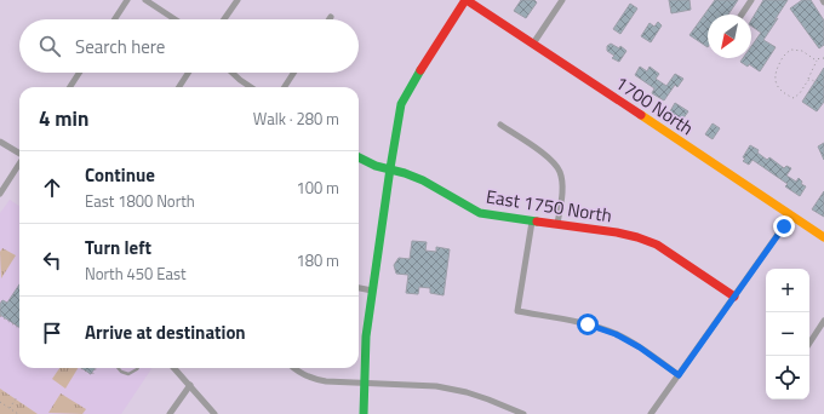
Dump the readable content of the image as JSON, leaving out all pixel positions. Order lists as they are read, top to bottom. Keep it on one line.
{"streets":{"street":["1700 North","East 1750 North"]},"north":"bottom left","page":{"search":"Search here","heading":["4 min","Walk · 280 m"],"list":[["Continue","East 1800 North","100 m"],["Turn left","North 450 East","180 m"],"Arrive at destination"],"map_buttons":["+","−"]}}
